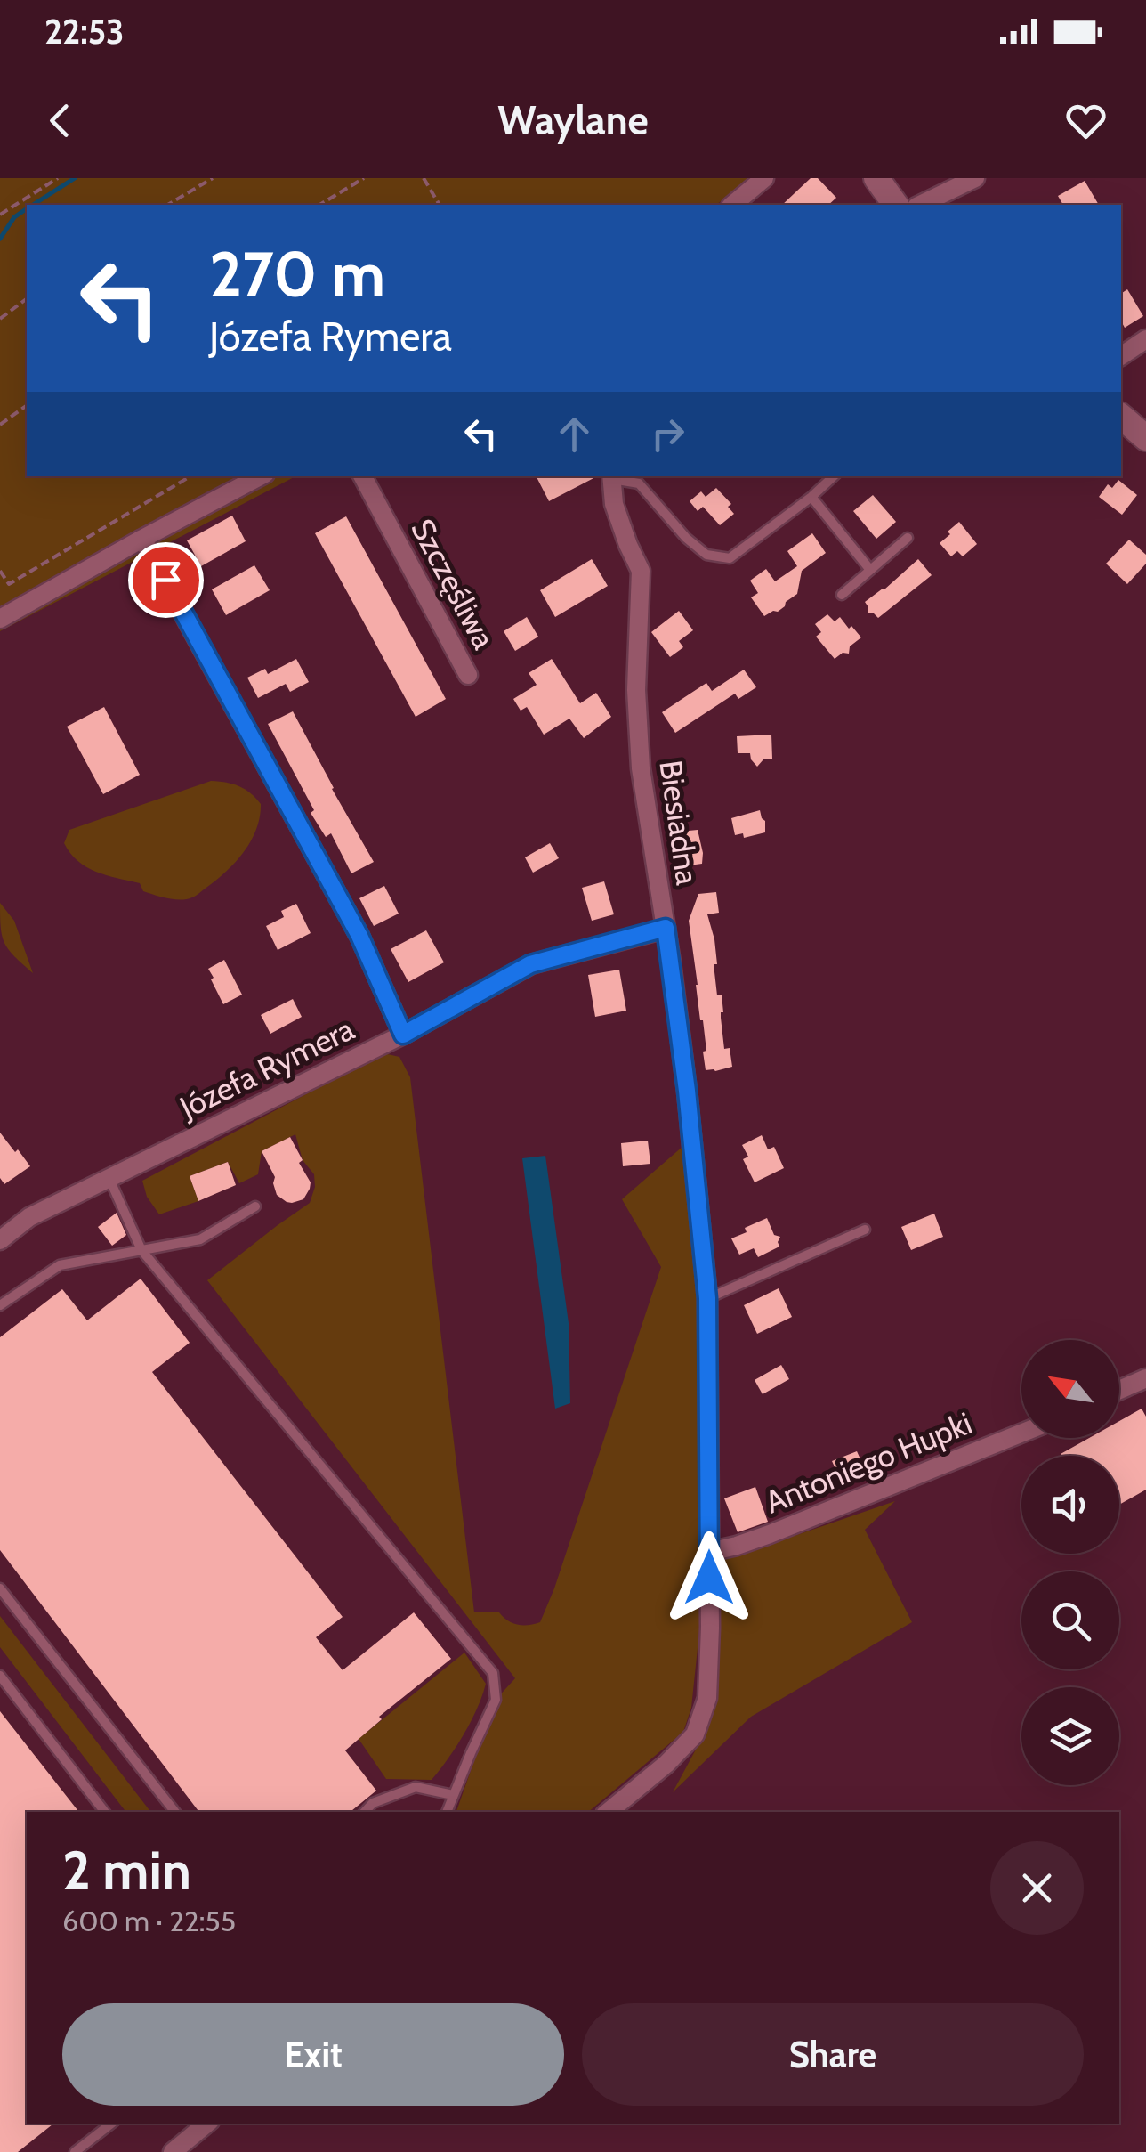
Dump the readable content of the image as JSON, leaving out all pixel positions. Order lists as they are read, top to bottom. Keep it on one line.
{"streets":{"street":["Szczęśliwa","Biesiadna","Józefa Rymera","Antoniego Hupki"]},"crossings":[["Biesiadna","Józefa Rymera"],["Biesiadna","Antoniego Hupki"]],"north":"top left","page":{"status":"22:53","header":"Waylane","turn":["270 m","Józefa Rymera"],"heading":["2 min","600 m · 22:55"],"buttons":["Exit","Share"]}}
